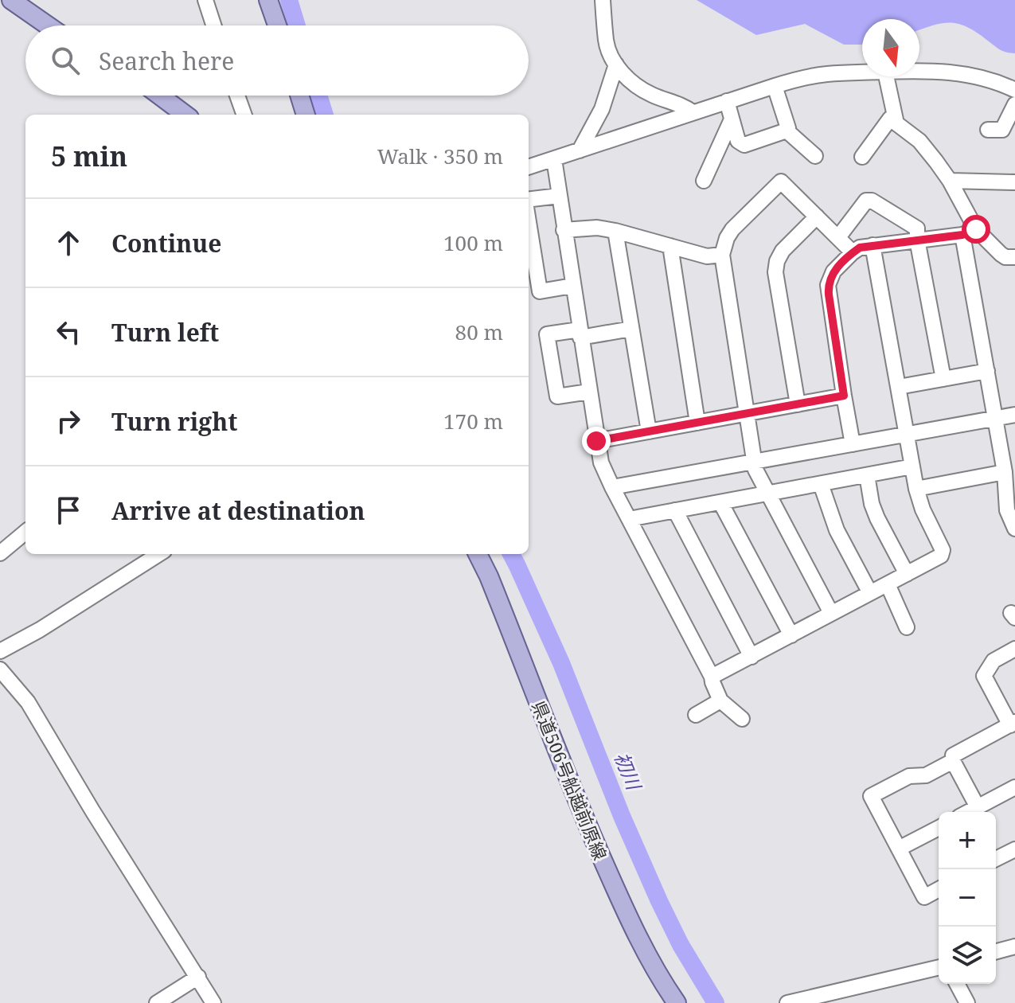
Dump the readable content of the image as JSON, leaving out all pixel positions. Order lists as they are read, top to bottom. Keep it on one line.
{"streets":{"main road":["県道506号船越前原線"]},"water":["初川"],"north":"bottom","page":{"search":"Search here","heading":["5 min","Walk · 350 m"],"list":[["Continue","100 m"],["Turn left","80 m"],["Turn right","170 m"],"Arrive at destination"],"map_buttons":["+","−"]}}
